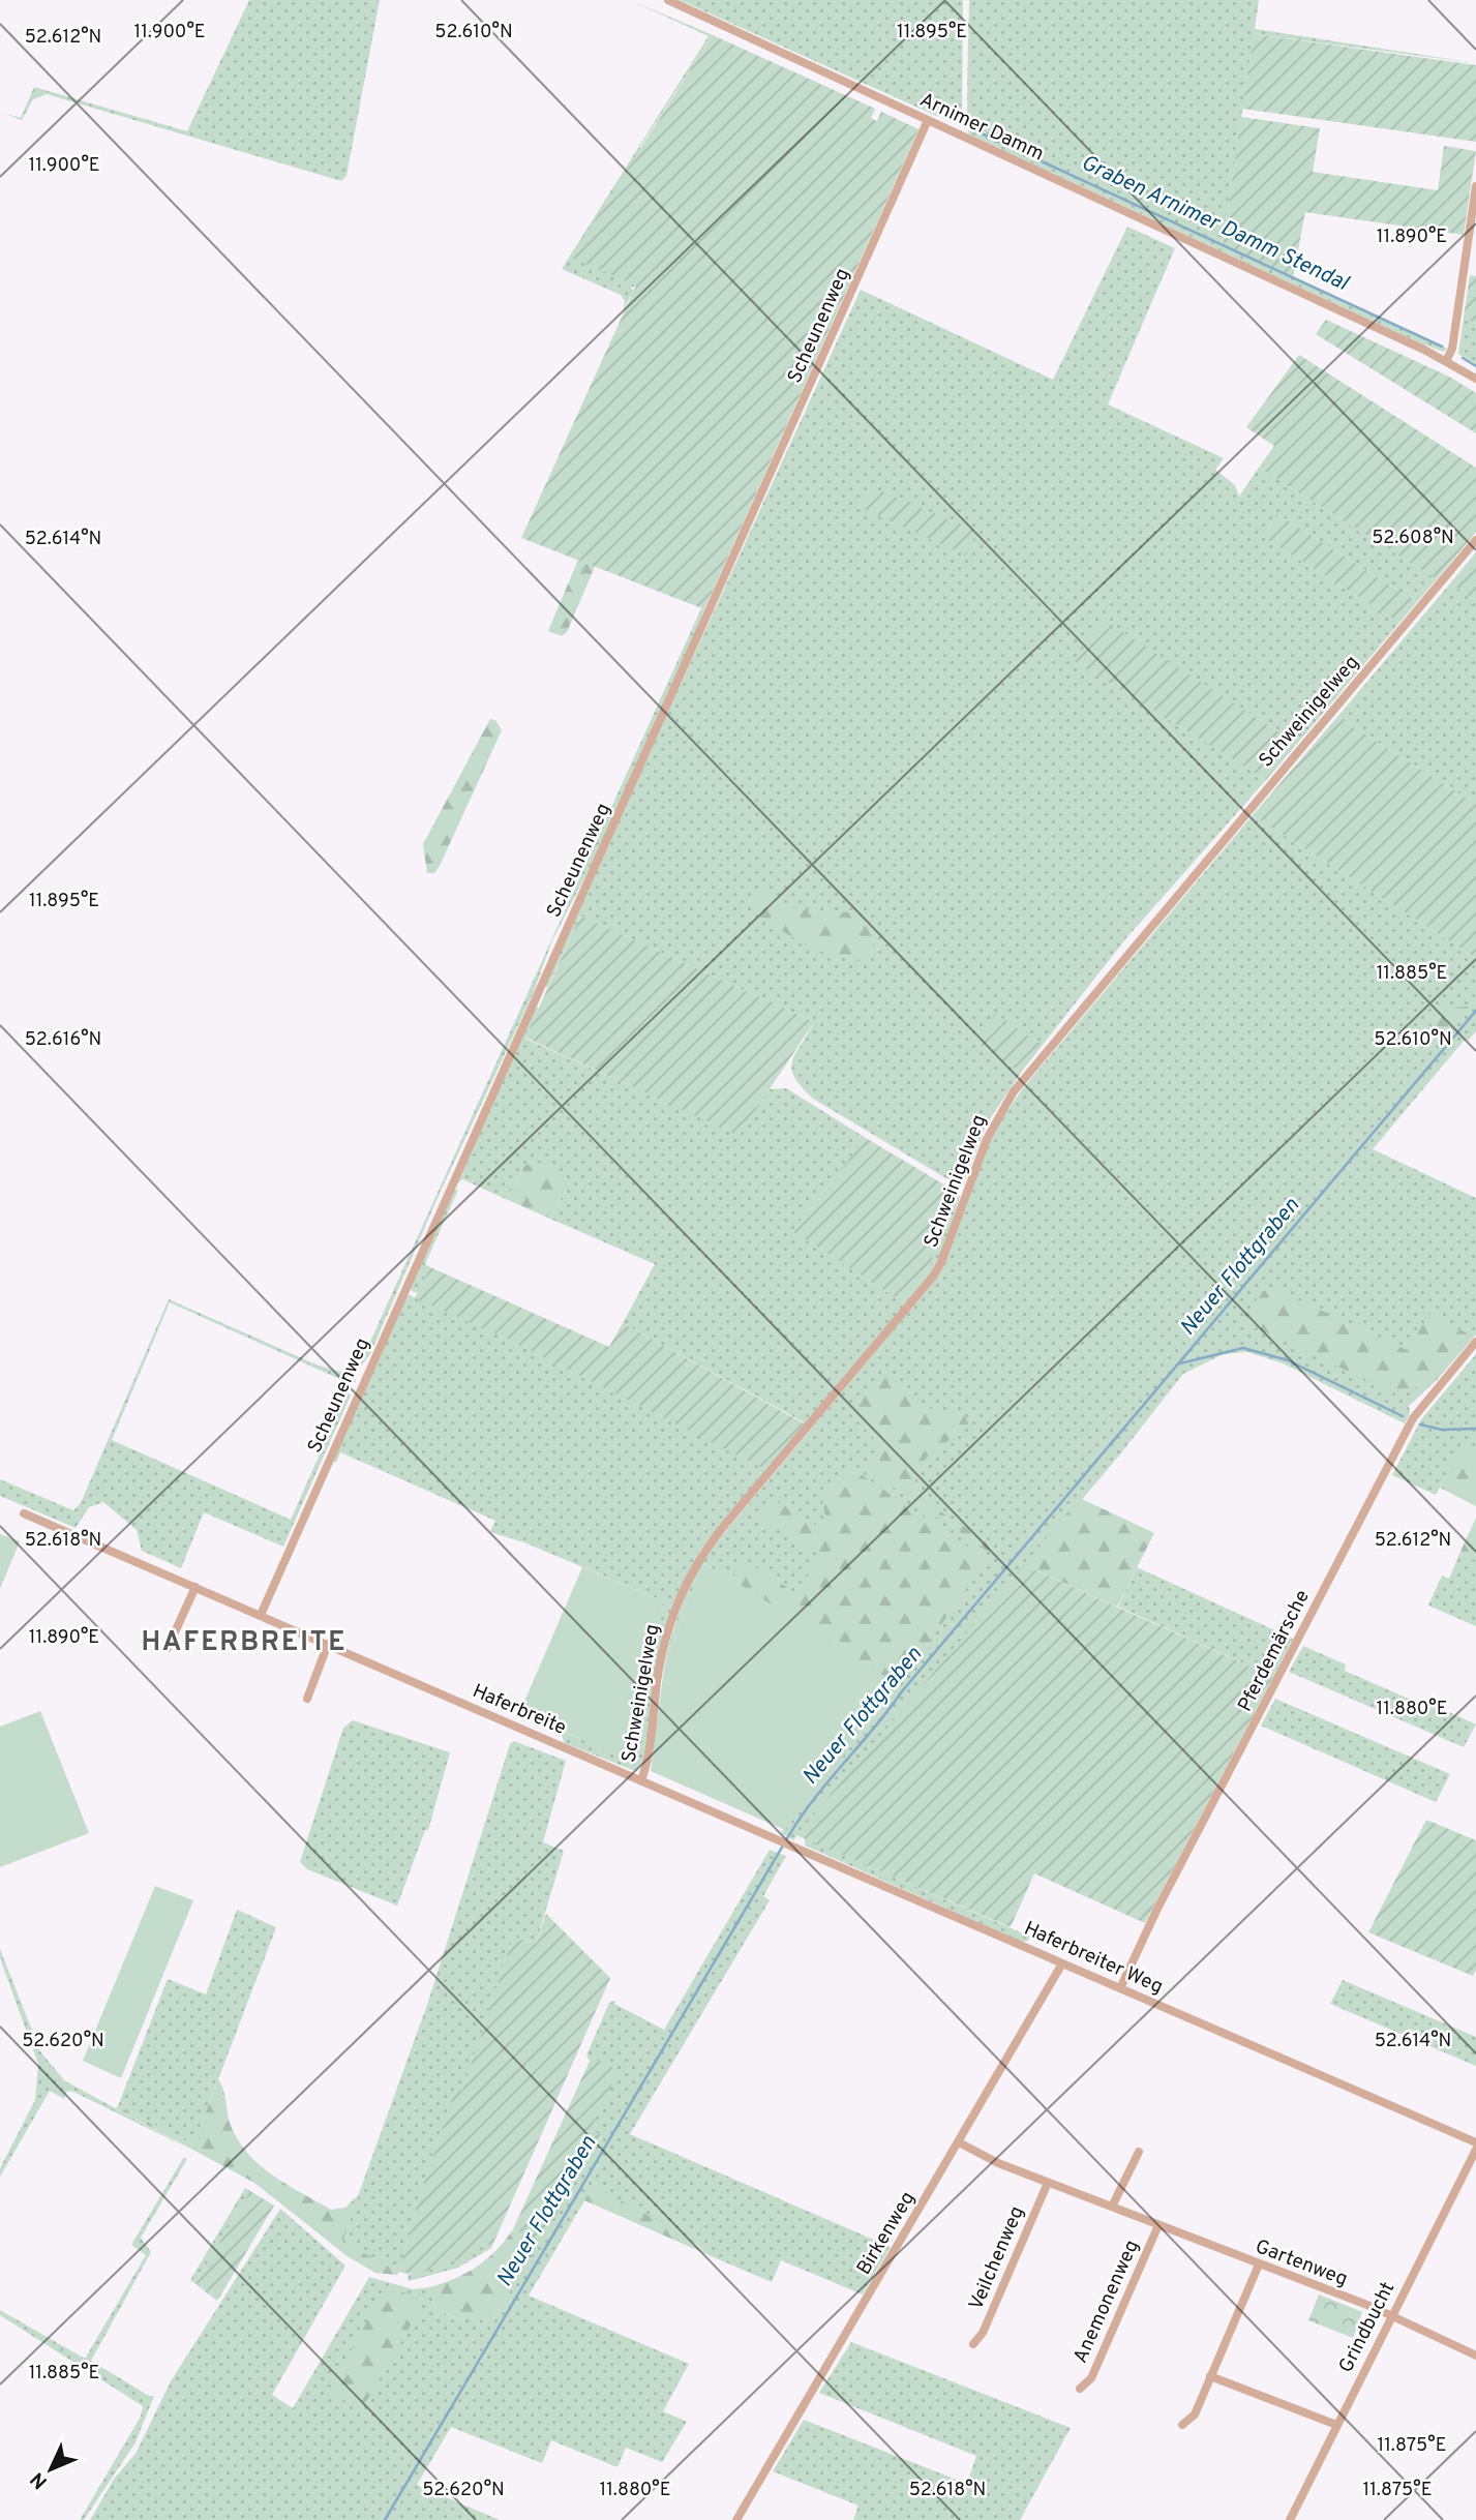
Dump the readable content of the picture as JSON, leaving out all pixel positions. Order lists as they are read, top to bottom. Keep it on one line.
{"streets":{"street":["Arnimer Damm","Scheunenweg","Schweinigelweg","Pferdemärsche","Haferbreite","Haferbreiter Weg","Birkenweg","Veilchenweg","Gartenweg","Anemonenweg","Grindbucht"]},"crossings":[["Arnimer Damm","Scheunenweg"],["Scheunenweg","Haferbreite"],["Schweinigelweg","Haferbreite"],["Pferdemärsche","Haferbreiter Weg"],["Haferbreite","Haferbreiter Weg"],["Haferbreiter Weg","Birkenweg"],["Birkenweg","Gartenweg"],["Veilchenweg","Gartenweg"],["Gartenweg","Anemonenweg"],["Gartenweg","Grindbucht"]],"districts":["HAFERBREITE"],"water":["Graben Arnimer Damm Stendal","Neuer Flottgraben"],"north":"bottom left","coordinates":["11.900°E","11.895°E","52.610°N","52.612°N","11.890°E","52.608°N","52.614°N","11.885°E","52.616°N","52.618°N","11.880°E","52.620°N","11.875°E"]}
